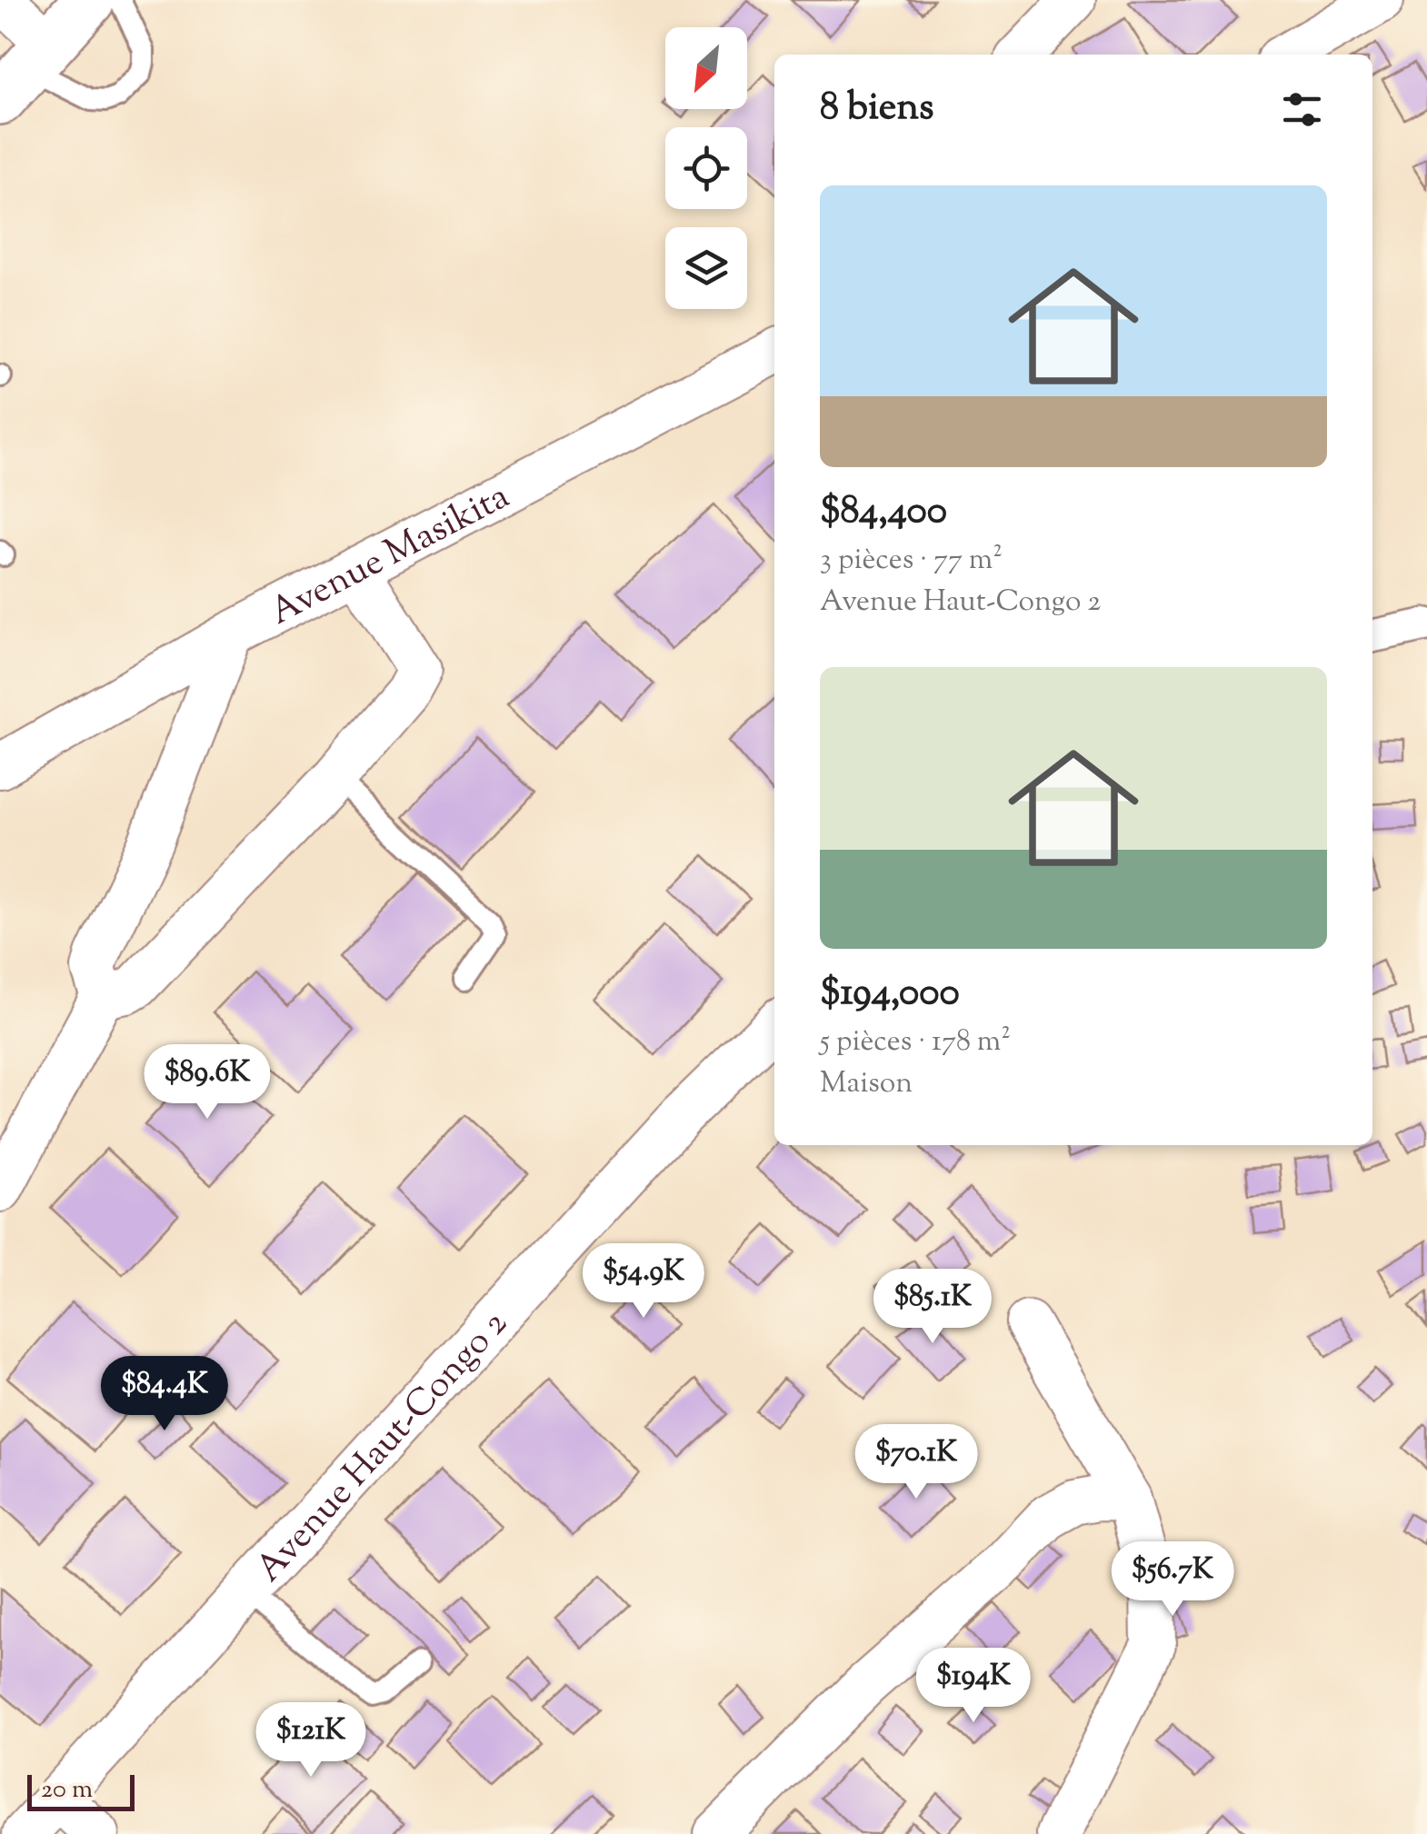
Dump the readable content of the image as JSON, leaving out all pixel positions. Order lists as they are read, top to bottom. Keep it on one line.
{"streets":{"street":["Avenue Masikita","Avenue Haut-Congo 2"]},"scale_bar":"20 m","north":"bottom left","page":{"heading":"8 biens","list":[{"name":"$84,400","note":"3 pièces · 77 m² · Avenue Haut-Congo 2"},{"name":"$194,000","note":"5 pièces · 178 m² · Maison"}],"price":["$89.6K","$54.9K","$85.1K","$84.4K","$70.1K","$56.7K","$194K","$121K"],"scale":"20 m"}}
